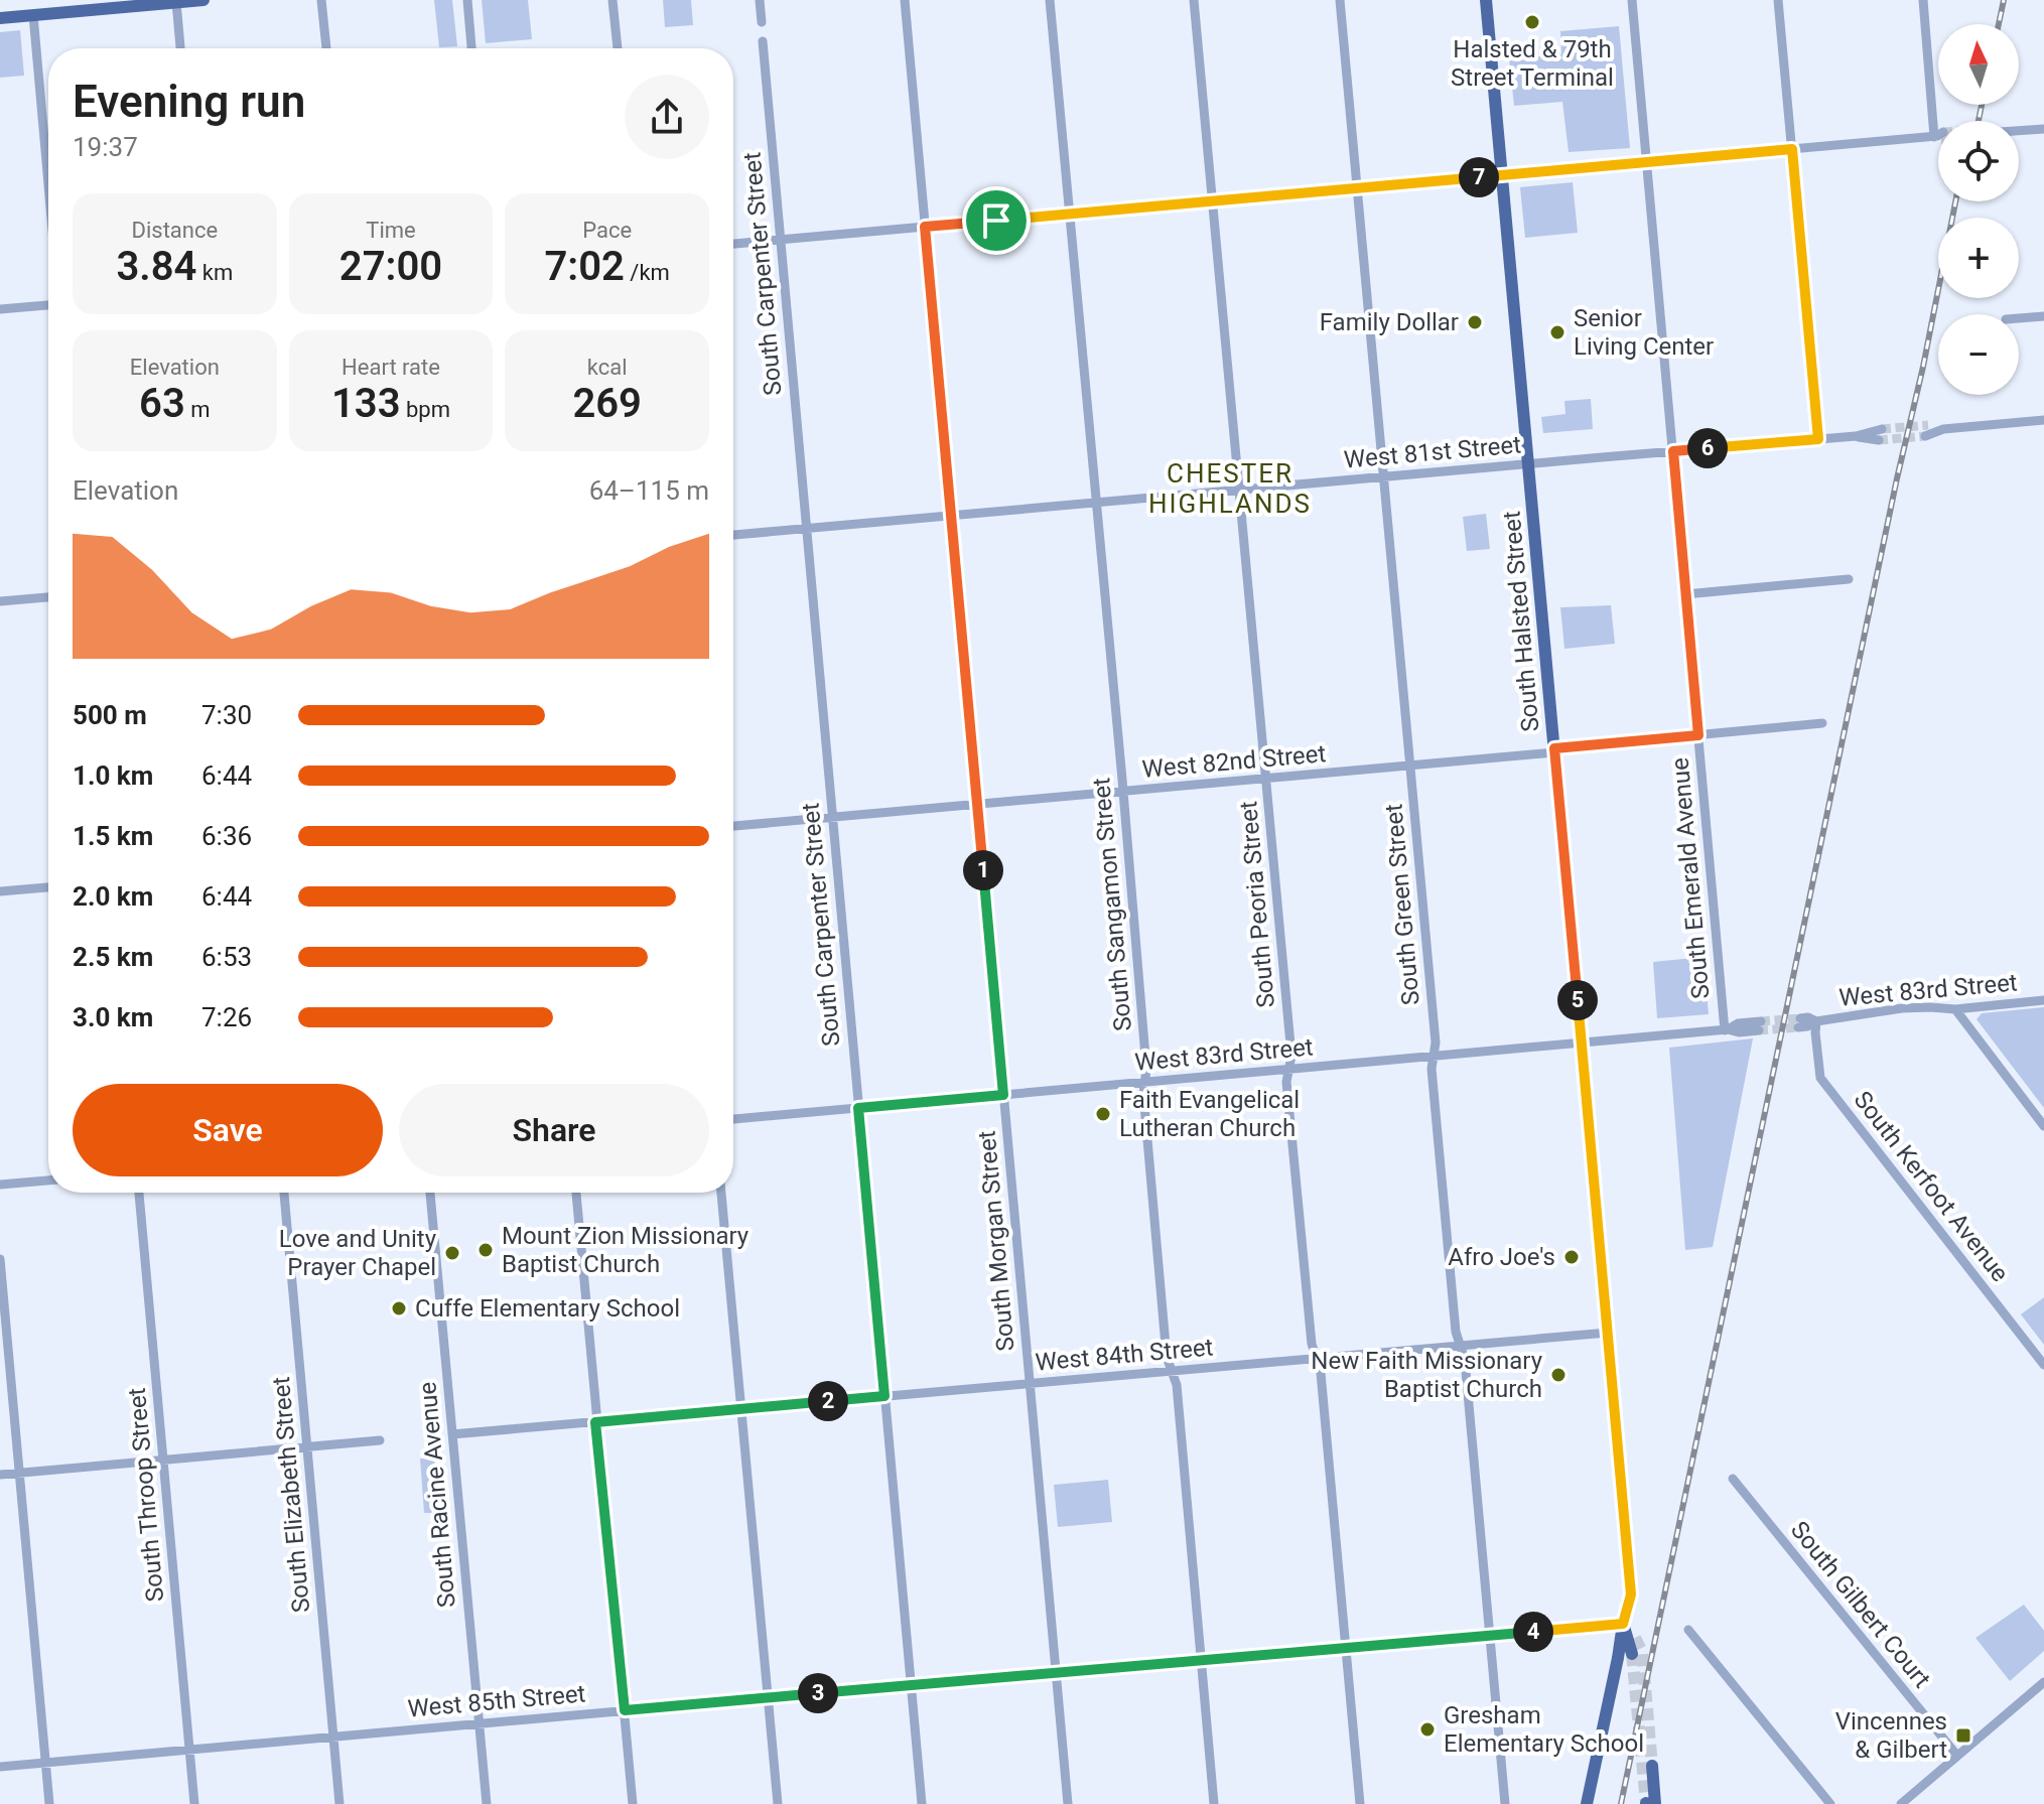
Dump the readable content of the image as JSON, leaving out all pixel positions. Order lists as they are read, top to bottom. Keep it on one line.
{"streets":{"main road":["South Halsted Street"],"street":["South Carpenter Street","West 81st Street","West 82nd Street","South Emerald Avenue","South Sangamon Street","South Peoria Street","South Green Street","West 83rd Street","South Kerfoot Avenue","South Morgan Street","West 84th Street","South Throop Street","South Elizabeth Street","South Racine Avenue","South Gilbert Court","West 85th Street"]},"crossings":[["South Carpenter Street","West 81st Street"],["South Carpenter Street","West 82nd Street"],["South Carpenter Street","West 83rd Street"],["South Carpenter Street","West 84th Street"],["South Carpenter Street","West 85th Street"],["West 81st Street","South Halsted Street"],["West 81st Street","South Emerald Avenue"],["West 81st Street","South Sangamon Street"],["West 81st Street","South Peoria Street"],["West 81st Street","South Green Street"],["West 81st Street","South Morgan Street"],["South Halsted Street","West 82nd Street"],["South Halsted Street","West 83rd Street"],["South Halsted Street","West 84th Street"],["South Halsted Street","West 85th Street"],["West 82nd Street","South Emerald Avenue"],["West 82nd Street","South Sangamon Street"],["West 82nd Street","South Peoria Street"],["West 82nd Street","South Green Street"],["West 82nd Street","South Morgan Street"],["South Emerald Avenue","West 83rd Street"],["South Sangamon Street","West 83rd Street"],["South Sangamon Street","West 84th Street"],["South Sangamon Street","West 85th Street"],["South Peoria Street","West 83rd Street"],["South Peoria Street","West 84th Street"],["South Peoria Street","West 85th Street"],["South Green Street","West 83rd Street"],["South Green Street","West 84th Street"],["South Green Street","West 85th Street"],["West 83rd Street","South Kerfoot Avenue"],["West 83rd Street","South Morgan Street"],["South Morgan Street","West 84th Street"],["South Morgan Street","West 85th Street"],["West 84th Street","South Racine Avenue"],["South Throop Street","West 85th Street"],["South Elizabeth Street","West 85th Street"],["South Racine Avenue","West 85th Street"]],"districts":["CHESTER HIGHLANDS"],"places":{"other":["Halsted & 79th Street Terminal","Family Dollar","Senior Living Center","Faith Evangelical Lutheran Church","Mount Zion Missionary Baptist Church","Love and Unity Prayer Chapel","Afro Joe's","Cuffe Elementary School","New Faith Missionary Baptist Church","Gresham Elementary School"],"transit":["Vincennes & Gilbert"]},"north":"top","page":{"map_buttons":["+","−"],"heading":["Evening run","19:37"],"pins":["7","6","1","5","2","4","3"],"stats":[["Distance","3.84 km"],["Time","27:00"],["Pace","7:02 /km"],["Elevation","63 m"],["Heart rate","133 bpm"],["kcal","269"]],"chart":["Elevation","64–115 m"],"list":[{"name":"500 m","note":"7:30"},{"name":"1.0 km","note":"6:44"},{"name":"1.5 km","note":"6:36"},{"name":"2.0 km","note":"6:44"},{"name":"2.5 km","note":"6:53"},{"name":"3.0 km","note":"7:26"}],"buttons":["Save","Share"]}}
